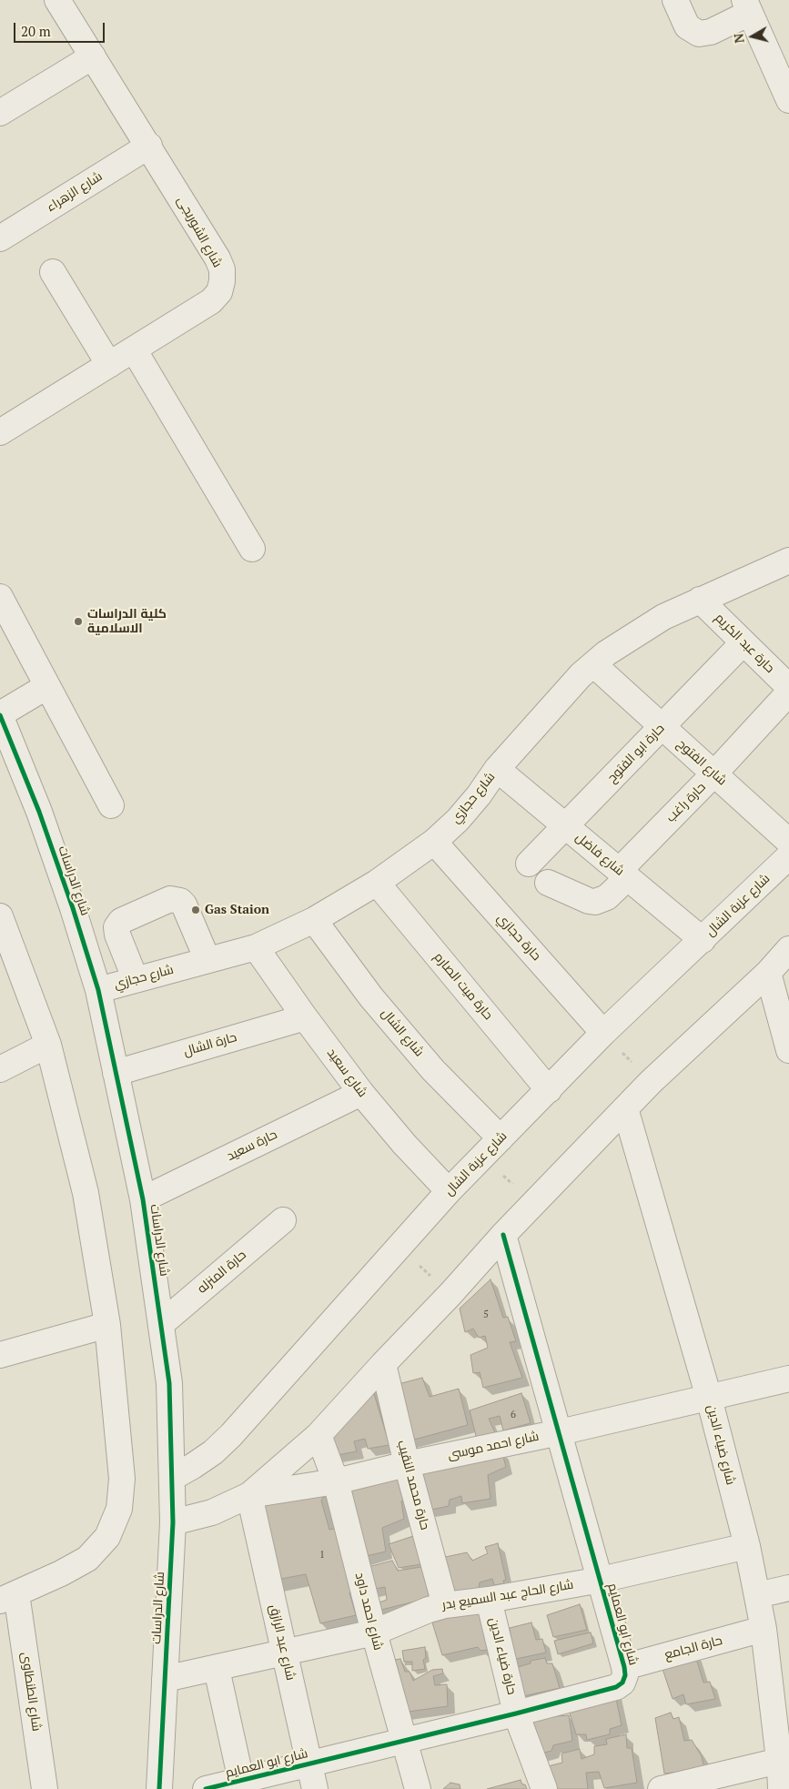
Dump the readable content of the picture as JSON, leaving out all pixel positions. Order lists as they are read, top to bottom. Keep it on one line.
{"streets":{"street":["شارع الزهراء","شارع الشوربجى","حارة عبد الكريم","حارة ابو الفتوح","شارع الفتوح","شارع حجازي","حارة راغب","شارع فاضل","شارع الدراسات","شارع عزبة الشال","حارة حجازي","حارة ميت الصارم","شارع الشال","حارة الشال","شارع سعيد","حارة سعيد","حارة المنزله","شارع ضياء الدين","شارع احمد موسى","حارة محمد النقيب","شارع الحاج عبد السميع بدر","شارع احمد داود","شارع ابو العمايم","شارع عبد الرازق","حارة الجامع","حارة ضياء الدين","شارع الطنطاوى"]},"crossings":[["شارع الزهراء","شارع الشوربجى"],["حارة عبد الكريم","حارة ابو الفتوح"],["حارة عبد الكريم","شارع حجازي"],["حارة ابو الفتوح","شارع الفتوح"],["حارة ابو الفتوح","شارع فاضل"],["شارع الفتوح","شارع حجازي"],["شارع الفتوح","حارة راغب"],["شارع حجازي","شارع فاضل"],["شارع حجازي","شارع الدراسات"],["شارع حجازي","حارة حجازي"],["شارع حجازي","حارة ميت الصارم"],["شارع حجازي","شارع الشال"],["شارع حجازي","شارع سعيد"],["حارة راغب","شارع فاضل"],["شارع فاضل","شارع عزبة الشال"],["شارع الدراسات","شارع عزبة الشال"],["شارع الدراسات","حارة الشال"],["شارع الدراسات","حارة سعيد"],["شارع الدراسات","حارة المنزله"],["شارع الدراسات","شارع الحاج عبد السميع بدر"],["شارع عزبة الشال","حارة حجازي"],["شارع عزبة الشال","حارة ميت الصارم"],["شارع عزبة الشال","شارع الشال"],["شارع عزبة الشال","شارع سعيد"],["حارة الشال","شارع سعيد"],["شارع سعيد","حارة سعيد"],["شارع ضياء الدين","شارع احمد موسى"],["شارع ضياء الدين","شارع الحاج عبد السميع بدر"],["شارع ضياء الدين","حارة الجامع"],["شارع احمد موسى","حارة محمد النقيب"],["شارع احمد موسى","شارع احمد داود"],["شارع احمد موسى","شارع ابو العمايم"],["شارع احمد موسى","شارع عبد الرازق"],["حارة محمد النقيب","شارع الحاج عبد السميع بدر"],["شارع الحاج عبد السميع بدر","شارع احمد داود"],["شارع الحاج عبد السميع بدر","شارع ابو العمايم"],["شارع الحاج عبد السميع بدر","شارع عبد الرازق"],["شارع الحاج عبد السميع بدر","حارة ضياء الدين"],["شارع احمد داود","شارع ابو العمايم"],["شارع ابو العمايم","شارع عبد الرازق"],["شارع ابو العمايم","حارة الجامع"],["شارع ابو العمايم","حارة ضياء الدين"]],"places":["كلية الدراسات الاسلامية","Gas Staion"],"house_numbers":["5","6","1"],"scale_bar":"20 m","north":"left"}
